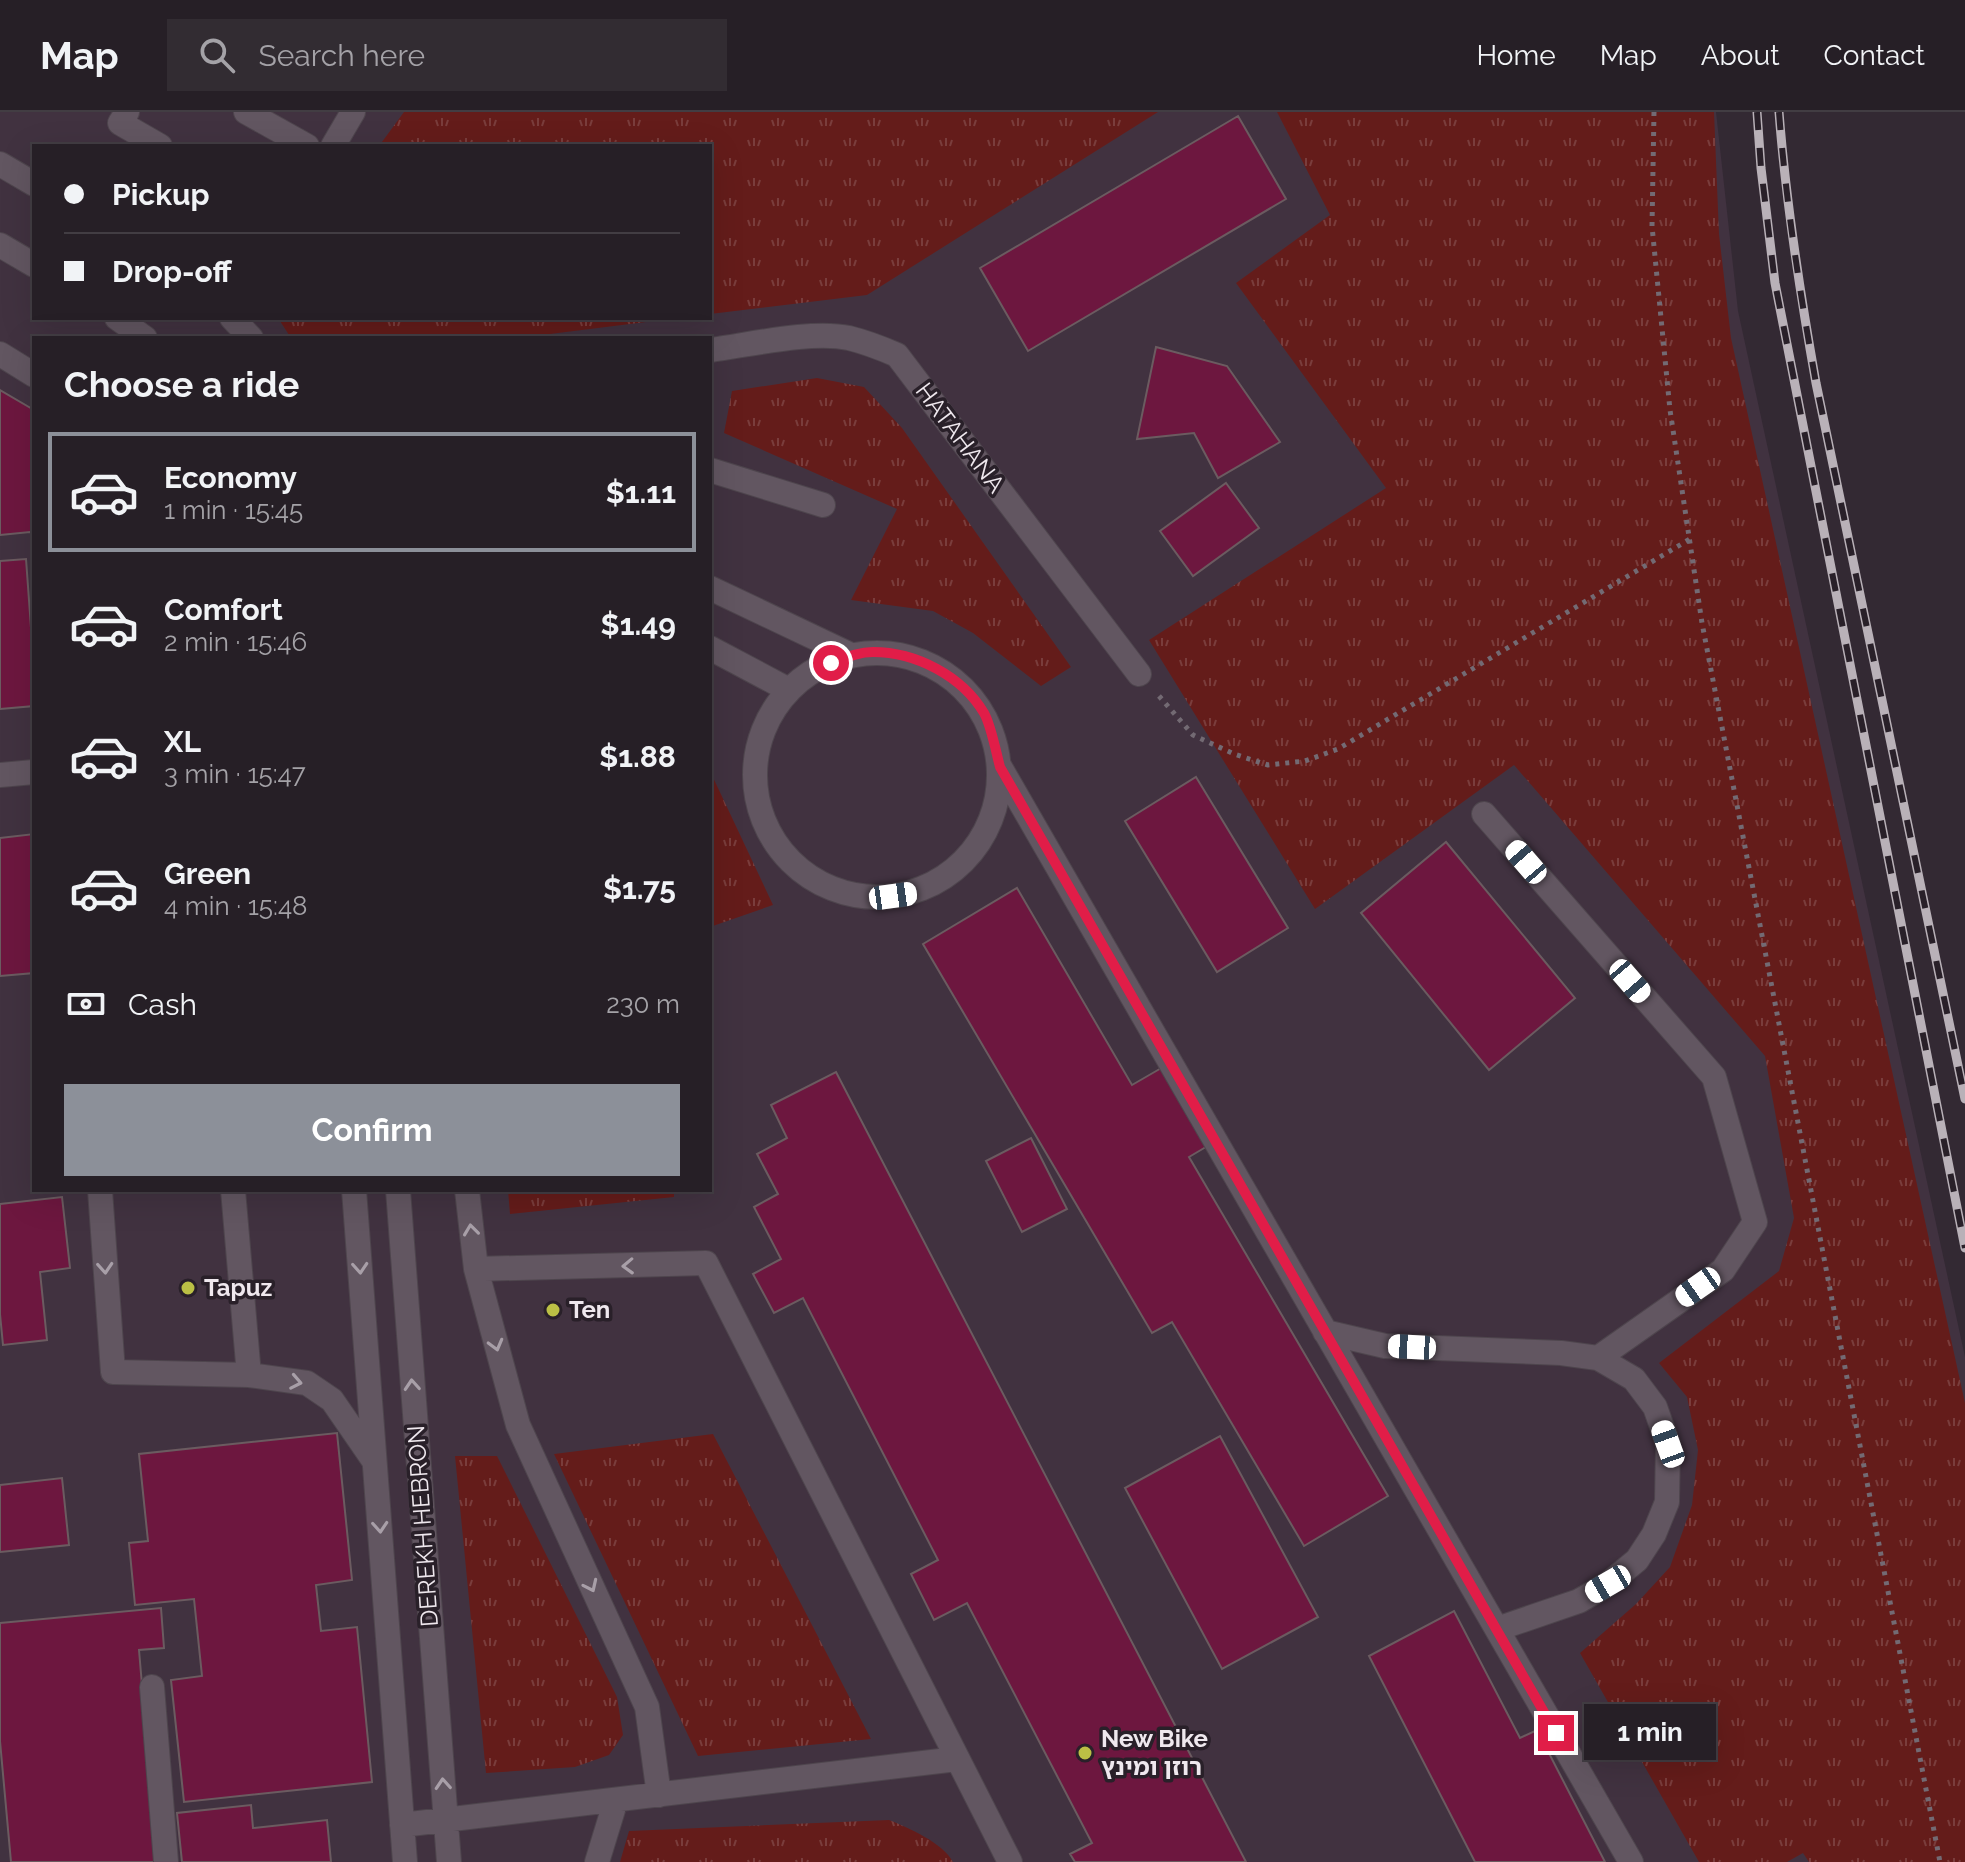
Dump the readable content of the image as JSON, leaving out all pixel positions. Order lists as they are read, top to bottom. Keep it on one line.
{"streets":{"street":["HATAHANA","DEREKH HEBRON"]},"places":["Tapuz","Ten","New Bike רוזן ומינץ"],"page":{"header":"Map","search":"Search here","nav":["Home","Map","About","Contact"],"banner":["Pickup","Drop-off"],"heading":"Choose a ride","list":[{"name":"Economy","note":"1 min · 15:45","value":"$1.11"},{"name":"Comfort","note":"2 min · 15:46","value":"$1.49"},{"name":"XL","note":"3 min · 15:47","value":"$1.88"},{"name":"Green","note":"4 min · 15:48","value":"$1.75"}],"pay":["Cash","230 m"],"buttons":"Confirm","bubble":"1 min"}}
